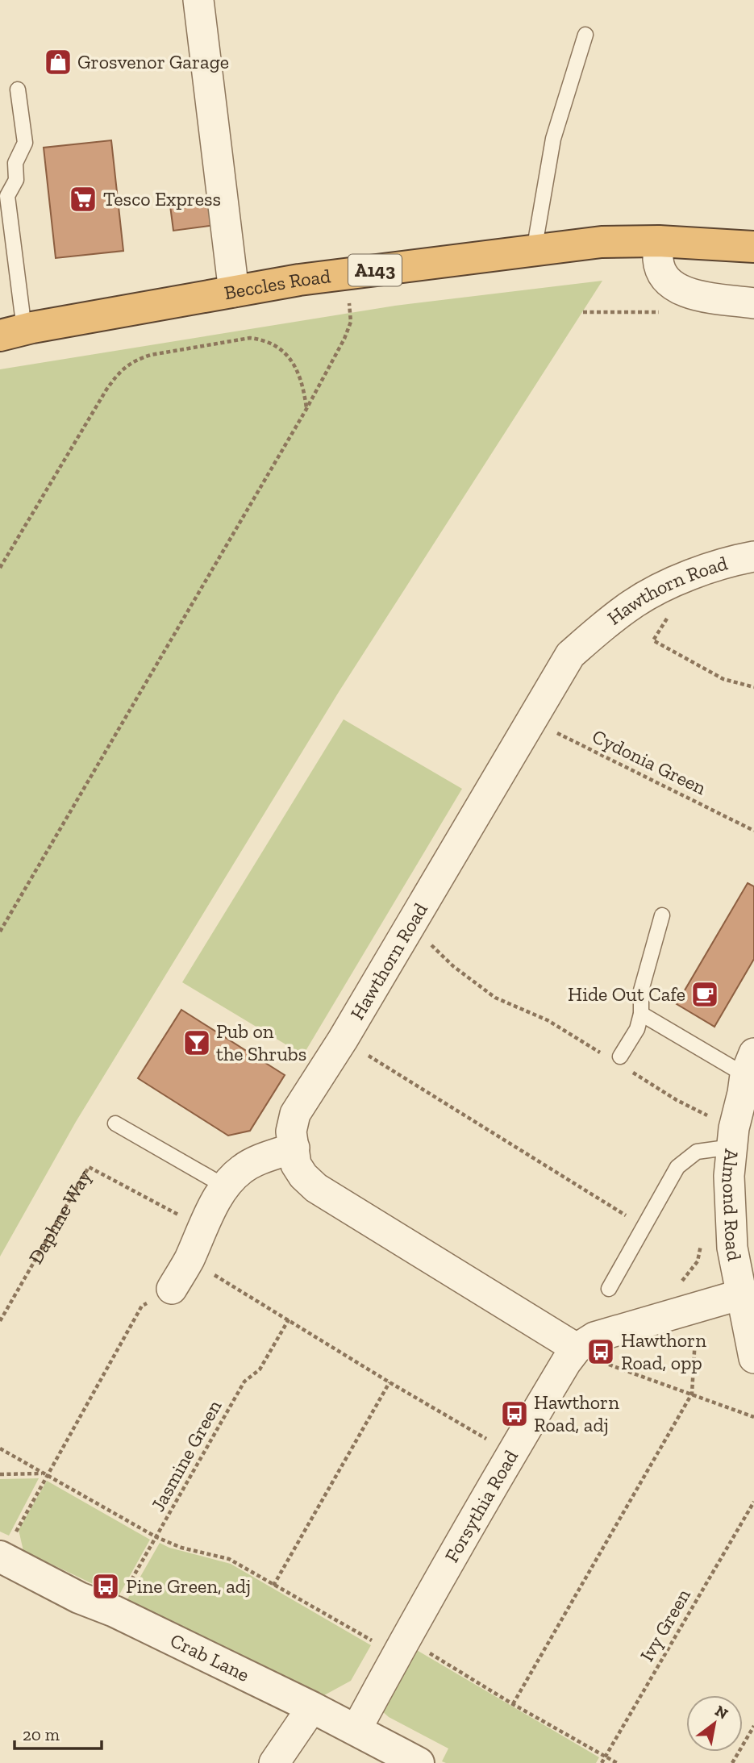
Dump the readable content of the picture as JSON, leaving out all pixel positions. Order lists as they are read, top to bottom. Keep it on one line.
{"streets":{"highway":["A143","Beccles Road"],"street":["Hawthorn Road","Almond Road","Forsythia Road","Crab Lane"],"path":["Cydonia Green","Daphne Way","Jasmine Green","Ivy Green"]},"crossings":[["Hawthorn Road","Cydonia Green"],["Hawthorn Road","Forsythia Road"],["Almond Road","Forsythia Road"],["Jasmine Green","Crab Lane"],["Forsythia Road","Crab Lane"]],"places":{"shop":["Grosvenor Garage"],"supermarket":["Tesco Express"],"cafe":["Hide Out Cafe"],"bar":["Pub on the Shrubs"],"bus stop":["Hawthorn Road, opp","Hawthorn Road, adj","Pine Green, adj"]},"scale_bar":"20 m","north":"top right"}
